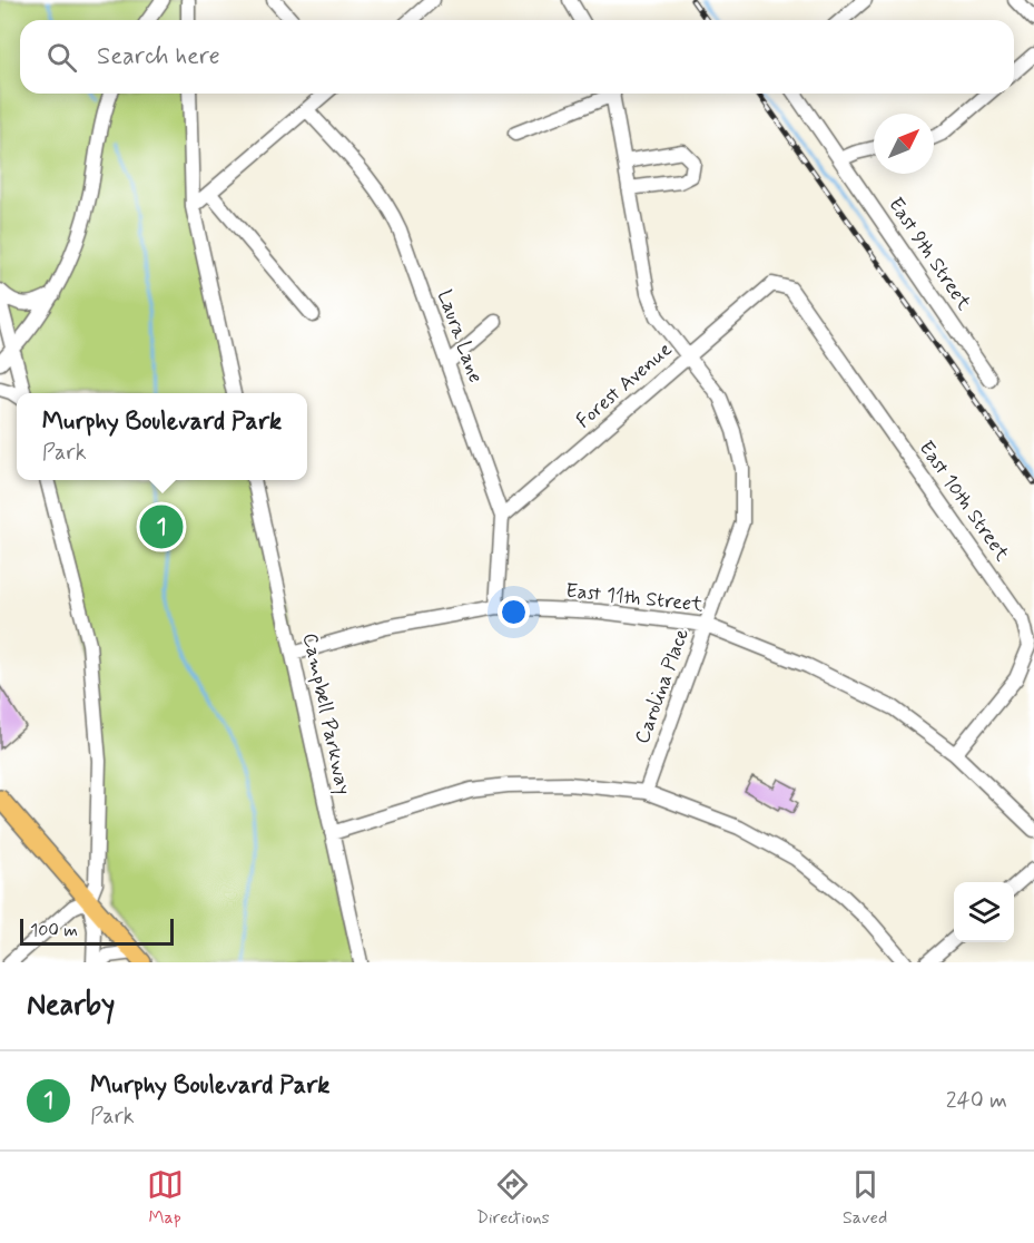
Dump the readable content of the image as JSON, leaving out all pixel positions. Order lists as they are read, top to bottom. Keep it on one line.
{"streets":{"street":["East 9th Street","Laura Lane","Forest Avenue","East 10th Street","East 11th Street","Carolina Place","Campbell Parkway"]},"crossings":[["Laura Lane","Forest Avenue"],["Laura Lane","East 11th Street"],["Forest Avenue","East 10th Street"],["Forest Avenue","Carolina Place"],["East 10th Street","East 11th Street"],["East 11th Street","Carolina Place"],["East 11th Street","Campbell Parkway"]],"scale_bar":"100 m","north":"top right","page":{"search":"Search here","popup":["Murphy Boulevard Park","Park"],"pins":"1","scale":"100 m","heading":"Nearby","list":[{"mark":"1","name":"Murphy Boulevard Park","note":"Park","value":"240 m"}],"nav":["Map","Directions","Saved"]}}
